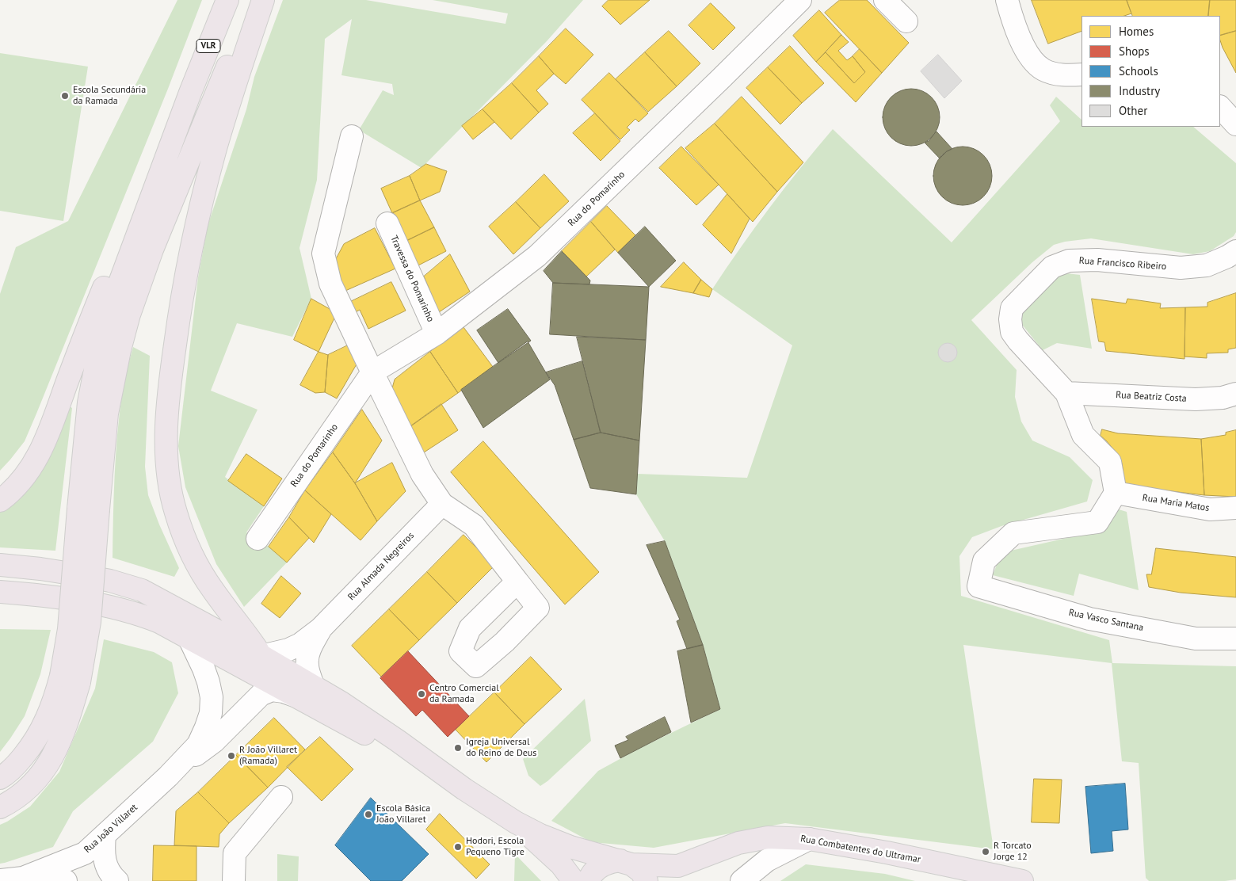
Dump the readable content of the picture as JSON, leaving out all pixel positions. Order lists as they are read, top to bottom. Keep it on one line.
{"streets":{"main road":["VLR","Rua Combatentes do Ultramar"],"street":["Rua do Pomarinho","Rua Francisco Ribeiro","Travessa do Pomarinho","Rua Beatriz Costa","Rua Maria Matos","Rua Almada Negreiros","Rua Vasco Santana","Rua João Villaret"]},"crossings":[["Rua do Pomarinho","Travessa do Pomarinho"],["Rua Francisco Ribeiro","Rua Beatriz Costa"],["Rua Maria Matos","Rua Vasco Santana"],["Rua Almada Negreiros","Rua João Villaret"]],"places":["Escola Secundária da Ramada","Centro Comercial da Ramada","Igreja Universal do Reino de Deus","R João Villaret (Ramada)","Escola Básica João Villaret","Hodori, Escola Pequeno Tigre","R Torcato Jorge 12"],"legend":["Homes","Shops","Schools","Industry","Other"]}
